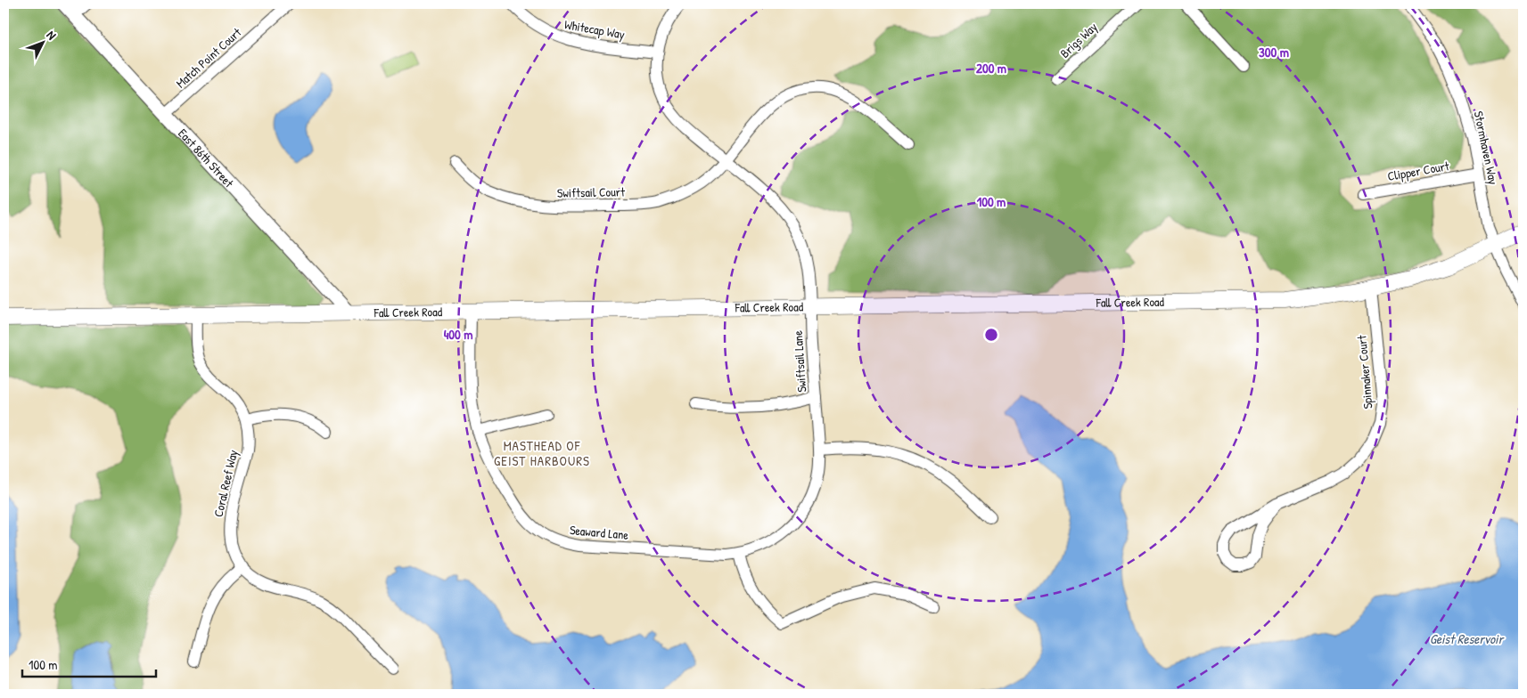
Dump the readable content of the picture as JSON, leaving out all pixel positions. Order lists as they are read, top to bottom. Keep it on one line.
{"streets":{"main road":["Fall Creek Road"],"street":["Whitecap Way","Brigs Way","Match Point Court","Stormhaven Way","East 86th Street","Clipper Court","Swiftsail Court","Swiftsail Lane","Spinnaker Court","Coral Reef Way","Seaward Lane"]},"crossings":[["Whitecap Way","Swiftsail Lane"],["Match Point Court","East 86th Street"],["Stormhaven Way","Clipper Court"],["Stormhaven Way","Fall Creek Road"],["East 86th Street","Fall Creek Road"],["Swiftsail Court","Swiftsail Lane"],["Fall Creek Road","Swiftsail Lane"],["Fall Creek Road","Spinnaker Court"],["Fall Creek Road","Coral Reef Way"],["Fall Creek Road","Seaward Lane"],["Swiftsail Lane","Seaward Lane"]],"districts":["MASTHEAD OF GEIST HARBOURS"],"water":["Geist Reservoir"],"scale_bar":"100 m","north":"top right","rings":["300 m","200 m","100 m","400 m"]}
